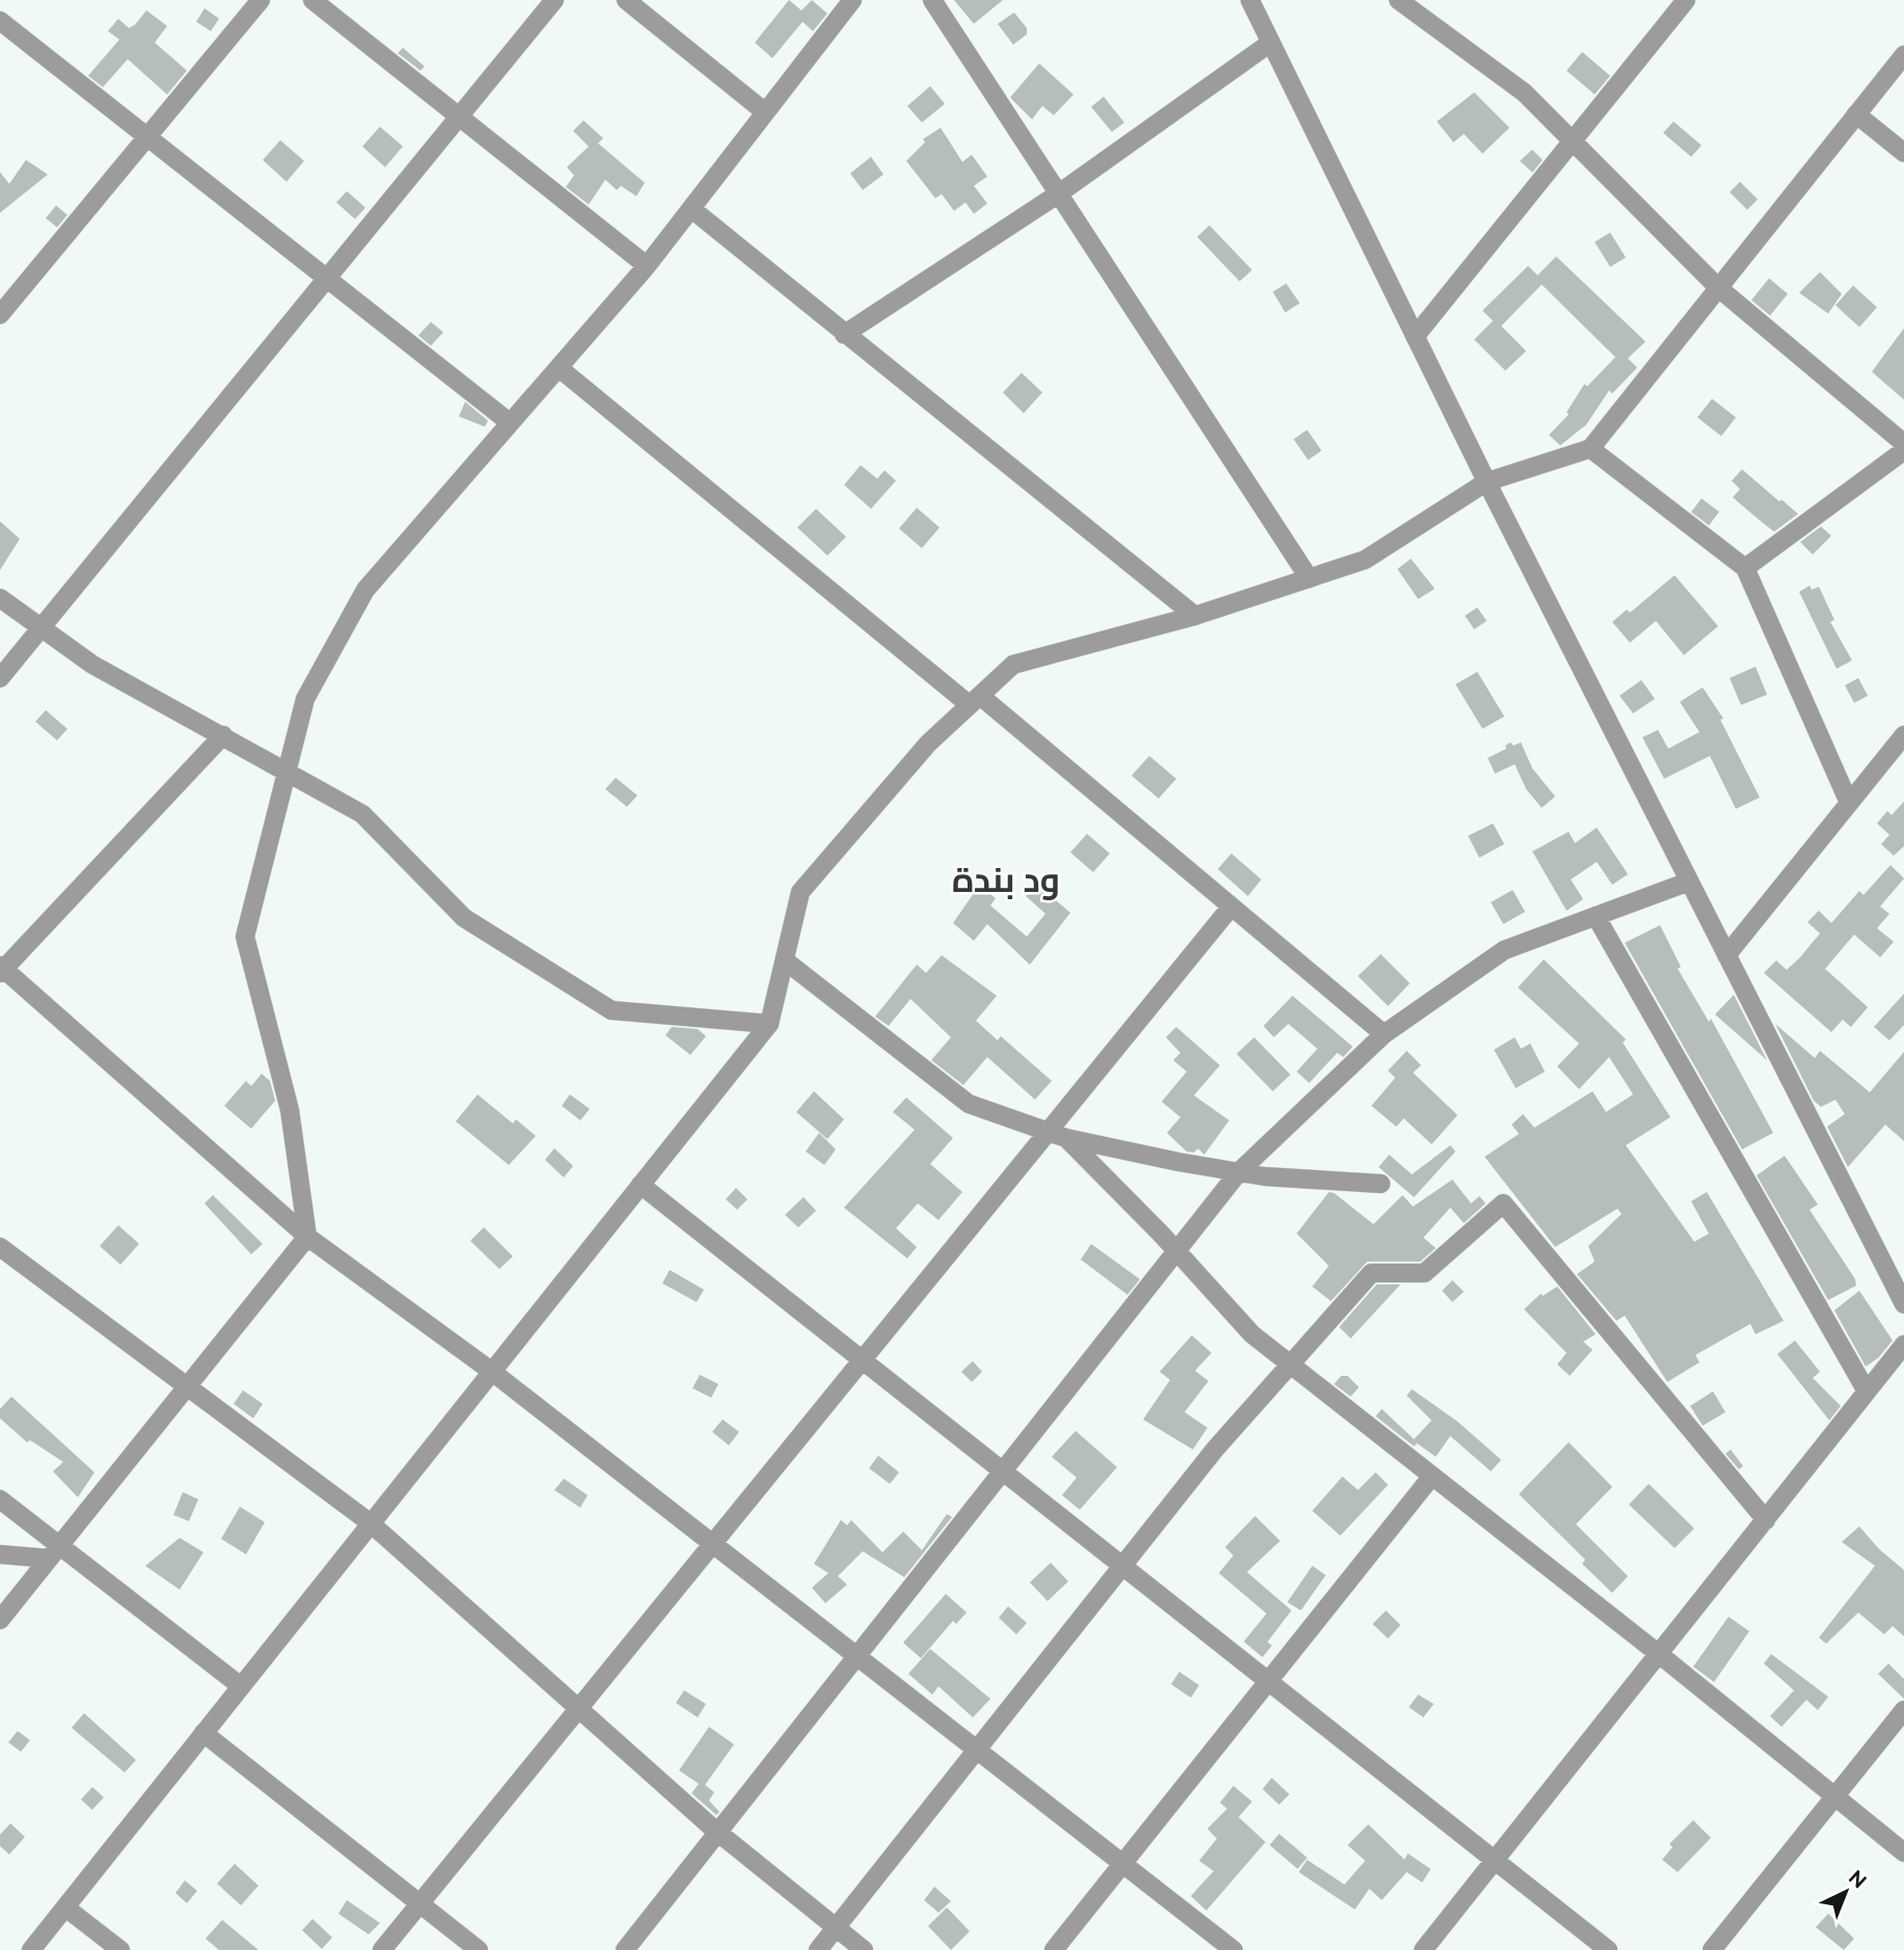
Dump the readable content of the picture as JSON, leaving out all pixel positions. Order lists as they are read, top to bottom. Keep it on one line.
{"districts":["ود بندة"],"north":"top right"}
